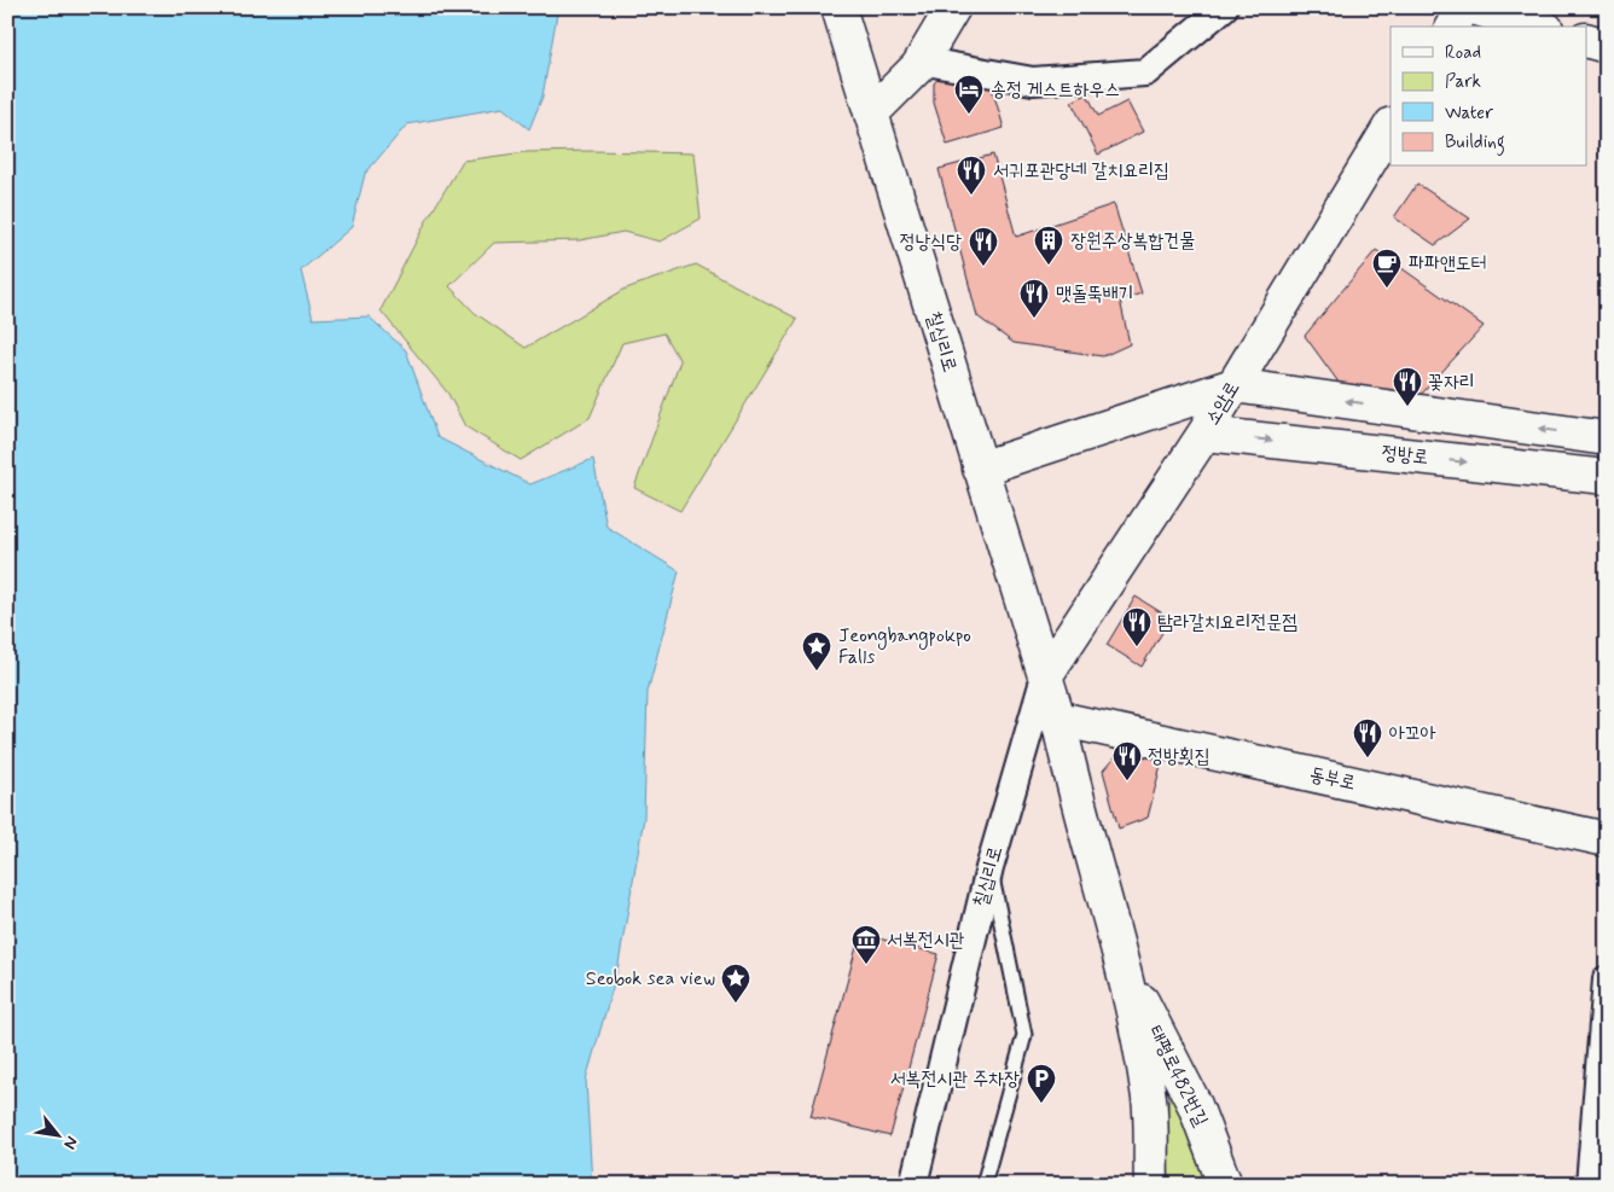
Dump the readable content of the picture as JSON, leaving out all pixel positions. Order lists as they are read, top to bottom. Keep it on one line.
{"streets":{"street":["칠십리로","소암로","정방로","동부로","태평로482번길"]},"crossings":[["칠십리로","소암로"],["칠십리로","동부로"],["칠십리로","태평로482번길"],["소암로","정방로"]],"places":{"hotel":["송정 게스트하우스"],"restaurant":["서귀포관당네 갈치요리집","정낭식당","맷돌뚝배기","꽃자리","탐라갈치요리전문점","아꼬아","정방횟집"],"building":["장원주상복합건물"],"cafe":["파파앤도터"],"place":["Jeongbangpokpo Falls","Seobok sea view"],"museum":["서복전시관"],"parking":["서복전시관 주차장"]},"legend":["Road","Park","Water","Building"],"north":"bottom right"}
